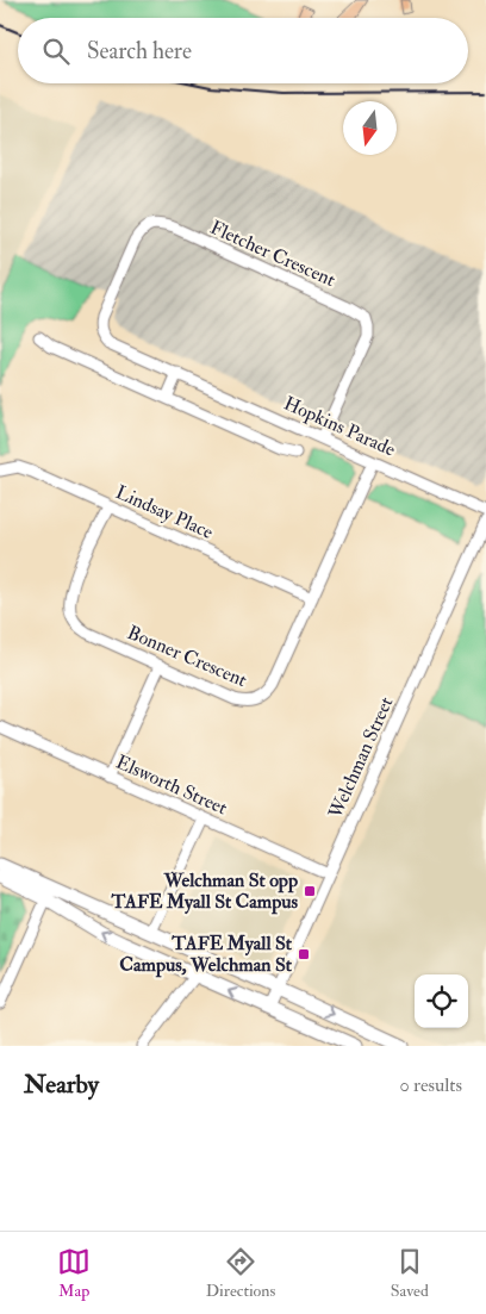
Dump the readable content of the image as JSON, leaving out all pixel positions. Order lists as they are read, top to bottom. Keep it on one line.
{"streets":{"street":["Fletcher Crescent","Hopkins Parade","Lindsay Place","Bonner Crescent","Welchman Street","Elsworth Street"]},"crossings":[["Fletcher Crescent","Hopkins Parade"],["Hopkins Parade","Bonner Crescent"],["Lindsay Place","Bonner Crescent"],["Welchman Street","Elsworth Street"]],"places":{"transit":["Welchman St opp TAFE Myall St Campus","TAFE Myall St Campus, Welchman St"]},"north":"bottom","page":{"search":"Search here","heading":["Nearby","0 results"],"nav":["Map","Directions","Saved"]}}
